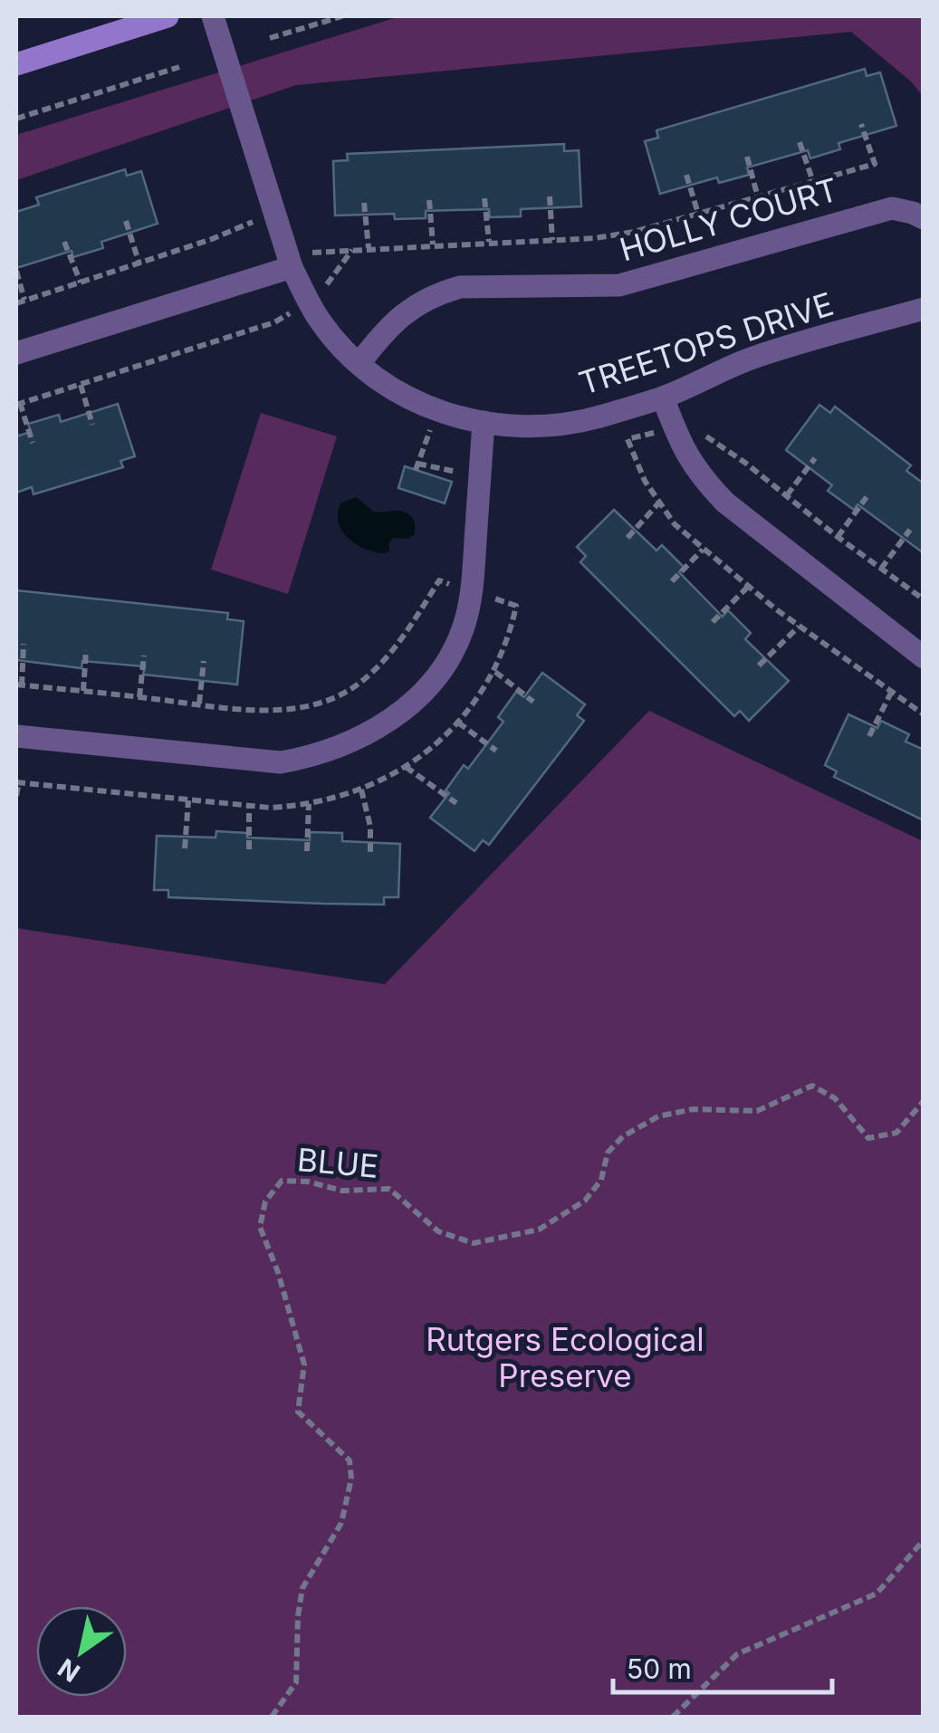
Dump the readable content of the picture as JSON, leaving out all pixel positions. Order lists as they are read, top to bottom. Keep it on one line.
{"streets":{"street":["HOLLY COURT","TREETOPS DRIVE"],"path":["BLUE"]},"crossings":[["HOLLY COURT","TREETOPS DRIVE"]],"parks":["Rutgers Ecological Preserve"],"scale_bar":"50 m","north":"bottom left"}
